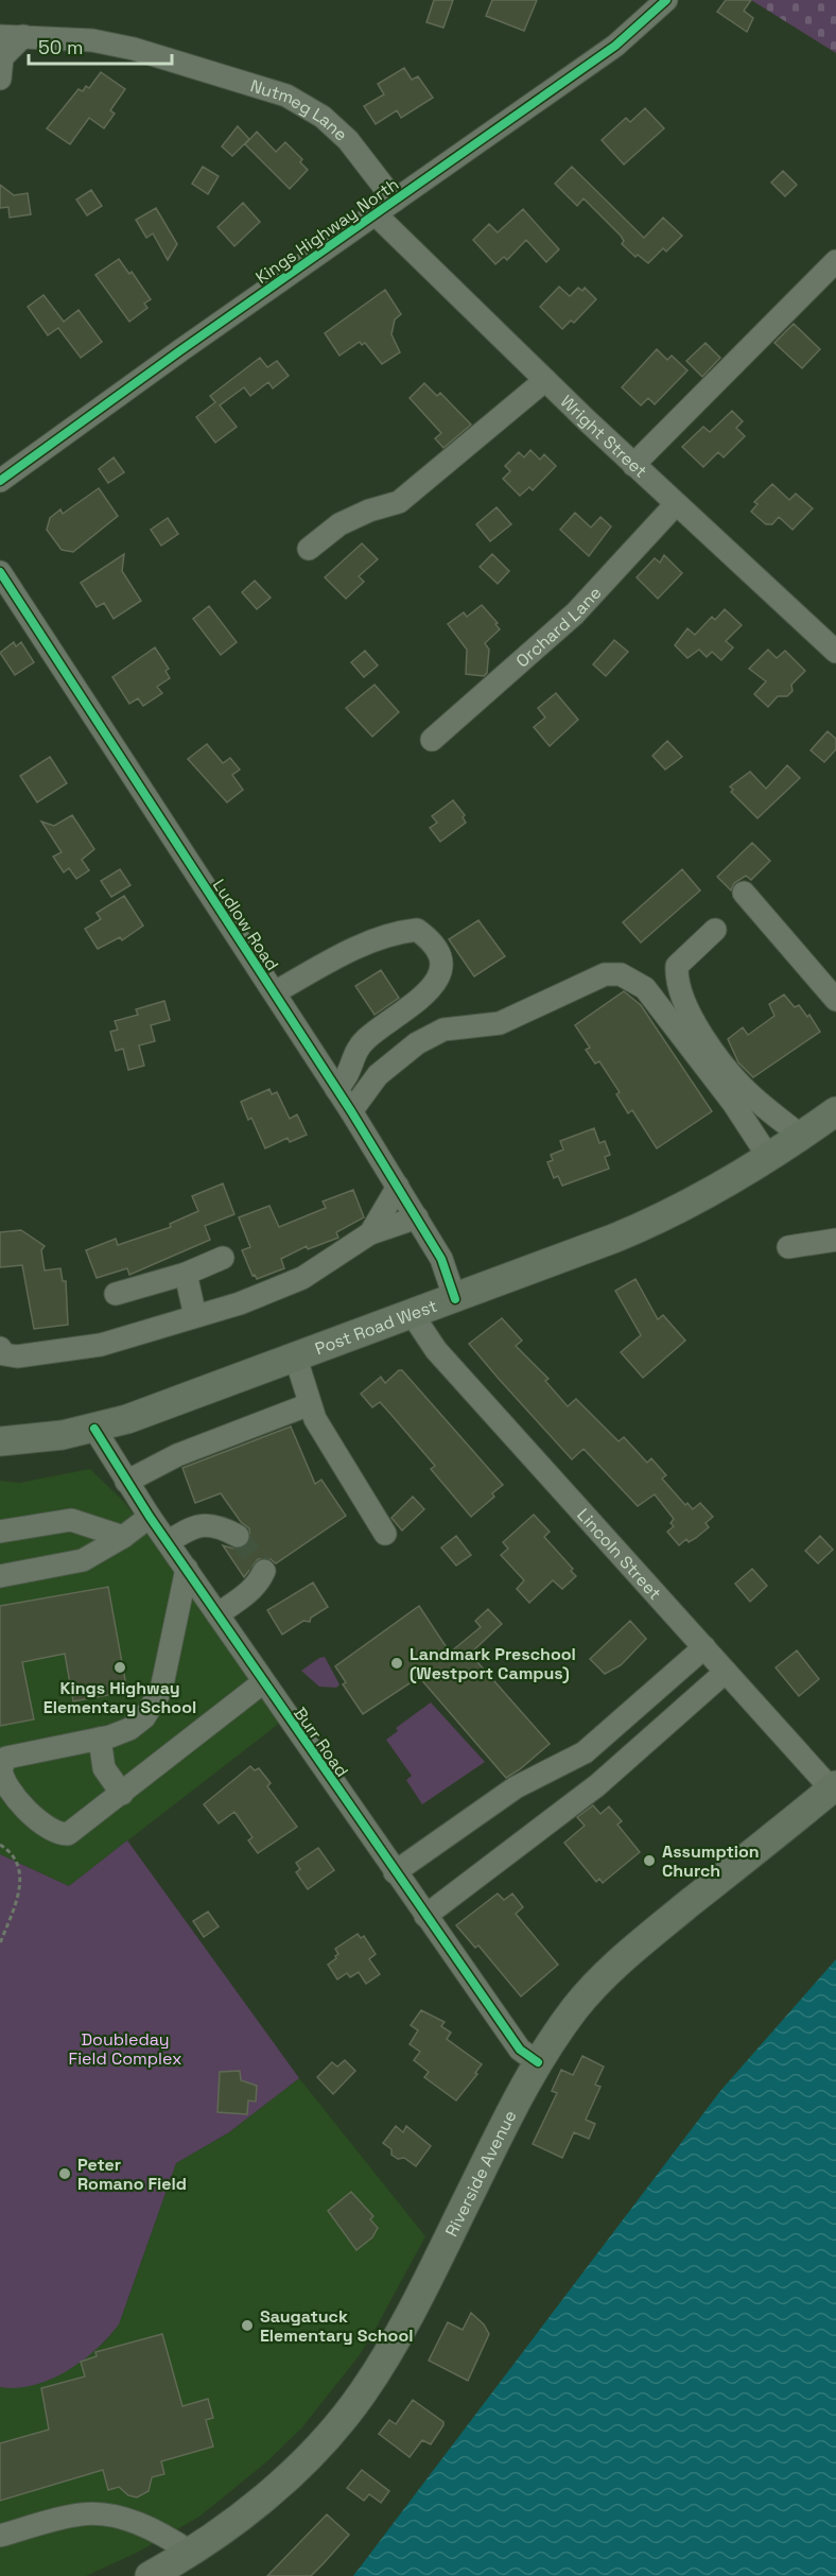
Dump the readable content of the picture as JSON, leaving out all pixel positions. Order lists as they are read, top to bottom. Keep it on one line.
{"streets":{"main road":["Post Road West","Riverside Avenue"],"street":["Nutmeg Lane","Kings Highway North","Wright Street","Orchard Lane","Ludlow Road","Lincoln Street","Burr Road"]},"crossings":[["Nutmeg Lane","Kings Highway North"],["Kings Highway North","Wright Street"],["Wright Street","Orchard Lane"],["Ludlow Road","Post Road West"],["Post Road West","Lincoln Street"],["Post Road West","Burr Road"],["Lincoln Street","Riverside Avenue"],["Burr Road","Riverside Avenue"]],"parks":["Doubleday Field Complex"],"places":["Landmark Preschool (Westport Campus)","Kings Highway Elementary School","Assumption Church","Peter Romano Field","Saugatuck Elementary School"],"scale_bar":"50 m"}
